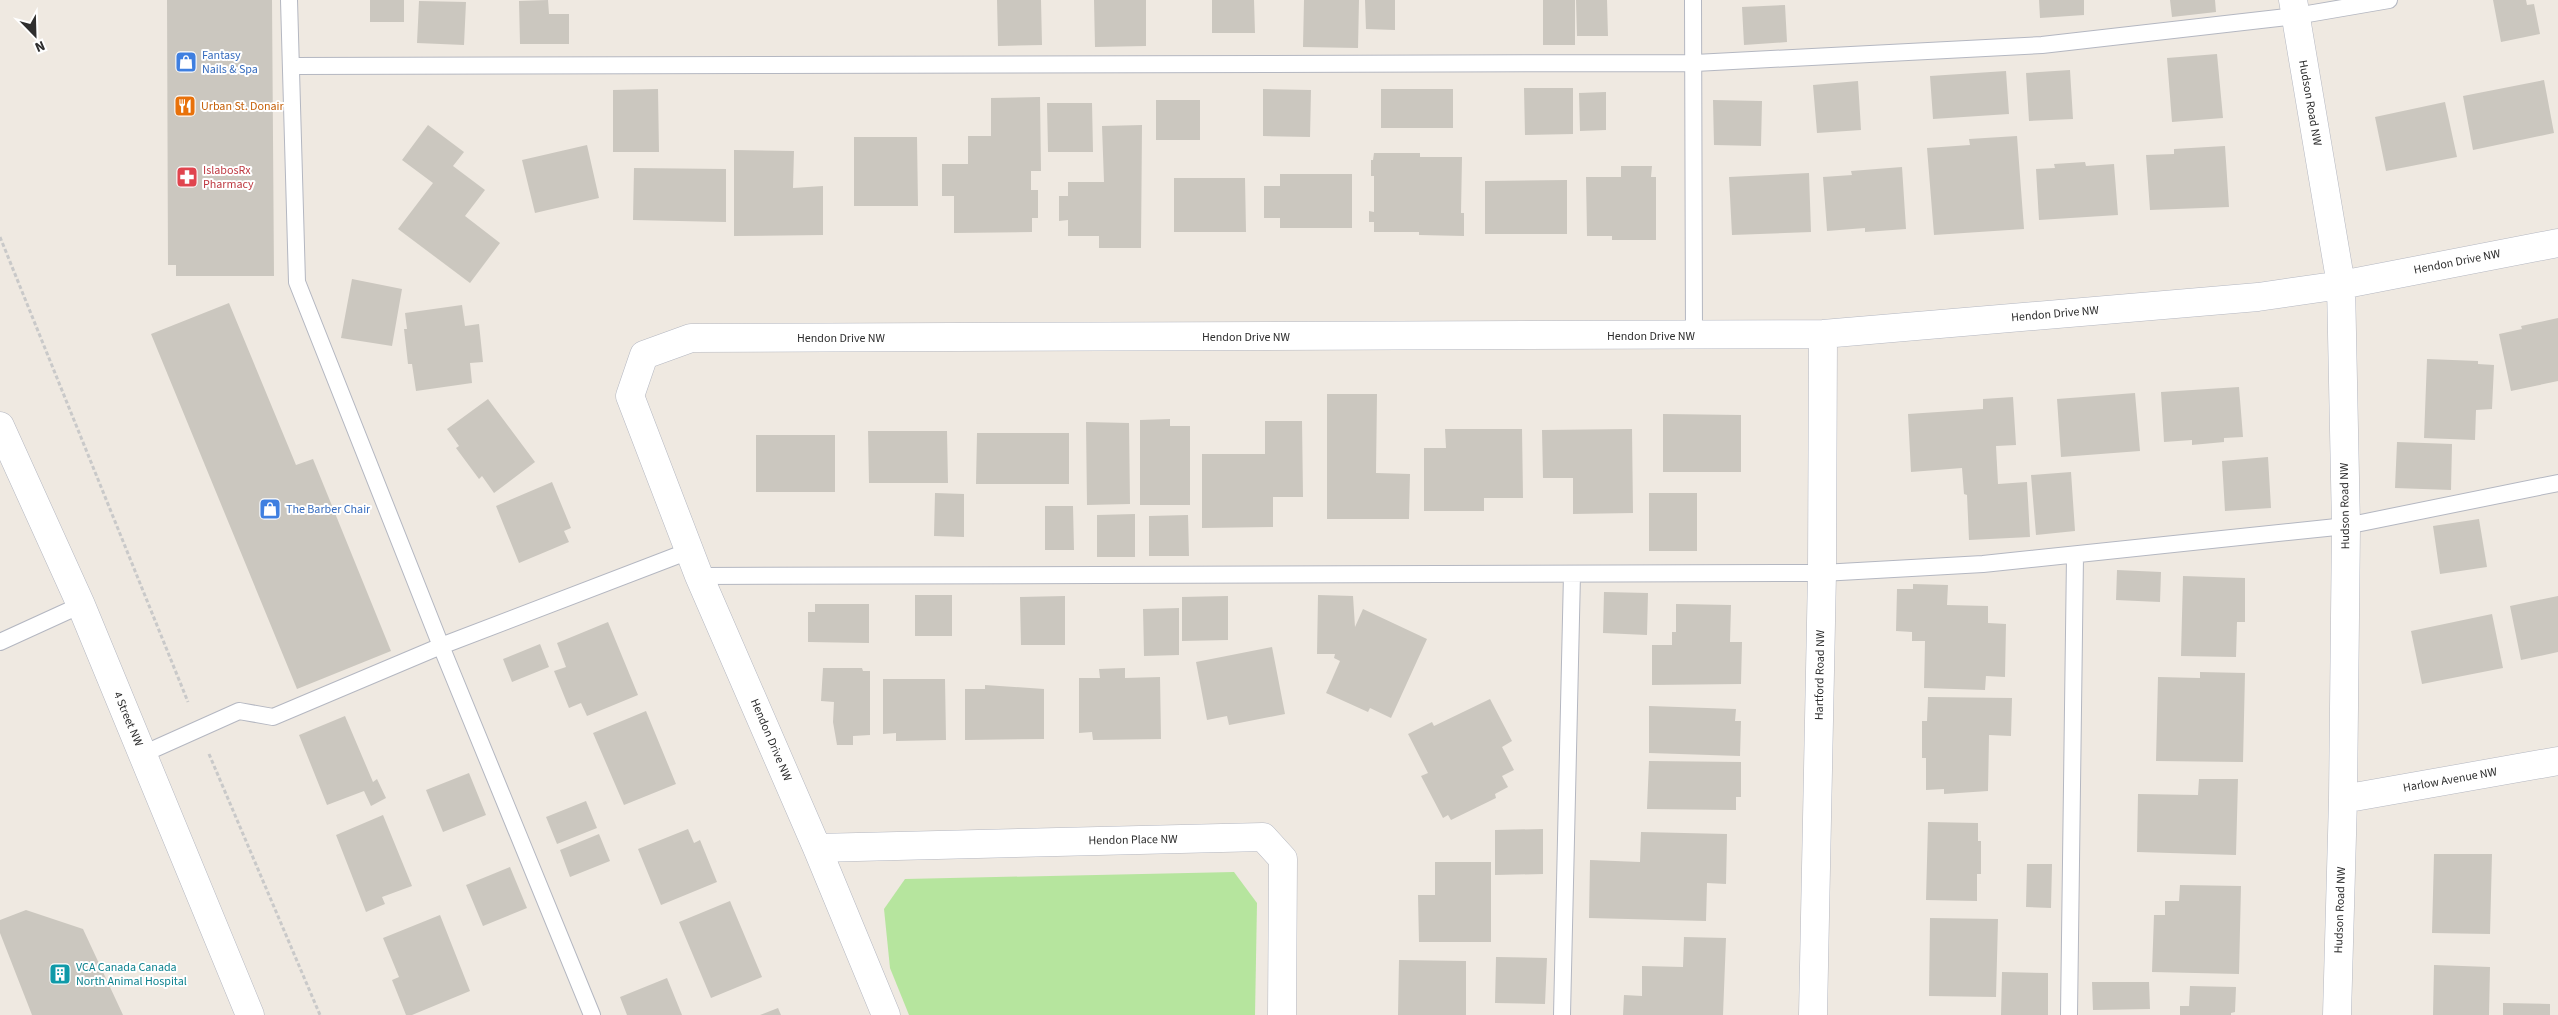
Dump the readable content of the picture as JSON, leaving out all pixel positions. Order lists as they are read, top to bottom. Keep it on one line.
{"streets":{"street":["Hudson Road NW","Hendon Drive NW","Hartford Road NW","4 Street NW","Harlow Avenue NW","Hendon Place NW"]},"crossings":[["Hudson Road NW","Hendon Drive NW"],["Hudson Road NW","Harlow Avenue NW"],["Hendon Drive NW","Hartford Road NW"],["Hendon Drive NW","Hendon Place NW"]],"places":{"shop":["Fantasy Nails & Spa","The Barber Chair"],"restaurant":["Urban St. Donair"],"pharmacy":["IslabosRx Pharmacy"],"building":["VCA Canada Canada North Animal Hospital"]},"north":"bottom right"}
